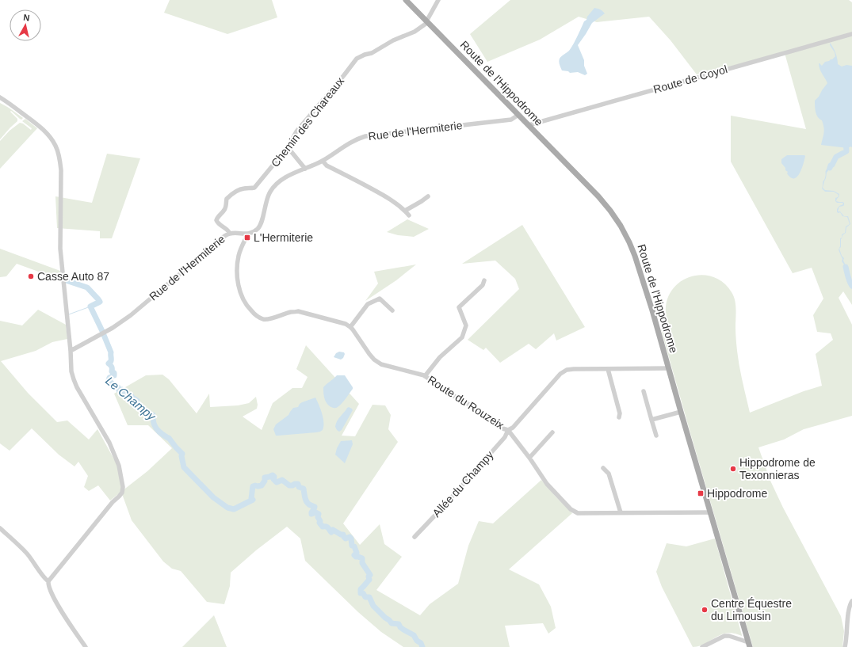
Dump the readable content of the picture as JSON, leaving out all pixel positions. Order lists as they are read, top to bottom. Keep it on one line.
{"streets":{"main road":["Route de l'Hippodrome"],"street":["Route de Coyol","Chemin des Chareaux","Rue de l'Hermiterie","Route du Rouzeix","Allée du Champy"]},"crossings":[["Route de Coyol","Route de l'Hippodrome"],["Route de l'Hippodrome","Chemin des Chareaux"],["Route de l'Hippodrome","Rue de l'Hermiterie"],["Route de l'Hippodrome","Route du Rouzeix"],["Chemin des Chareaux","Rue de l'Hermiterie"],["Route du Rouzeix","Allée du Champy"]],"water":["Le Champy"],"places":{"transit":["L'Hermiterie","Hippodrome"],"other":["Casse Auto 87","Hippodrome de Texonnieras","Centre Équestre du Limousin"]},"north":"top"}
